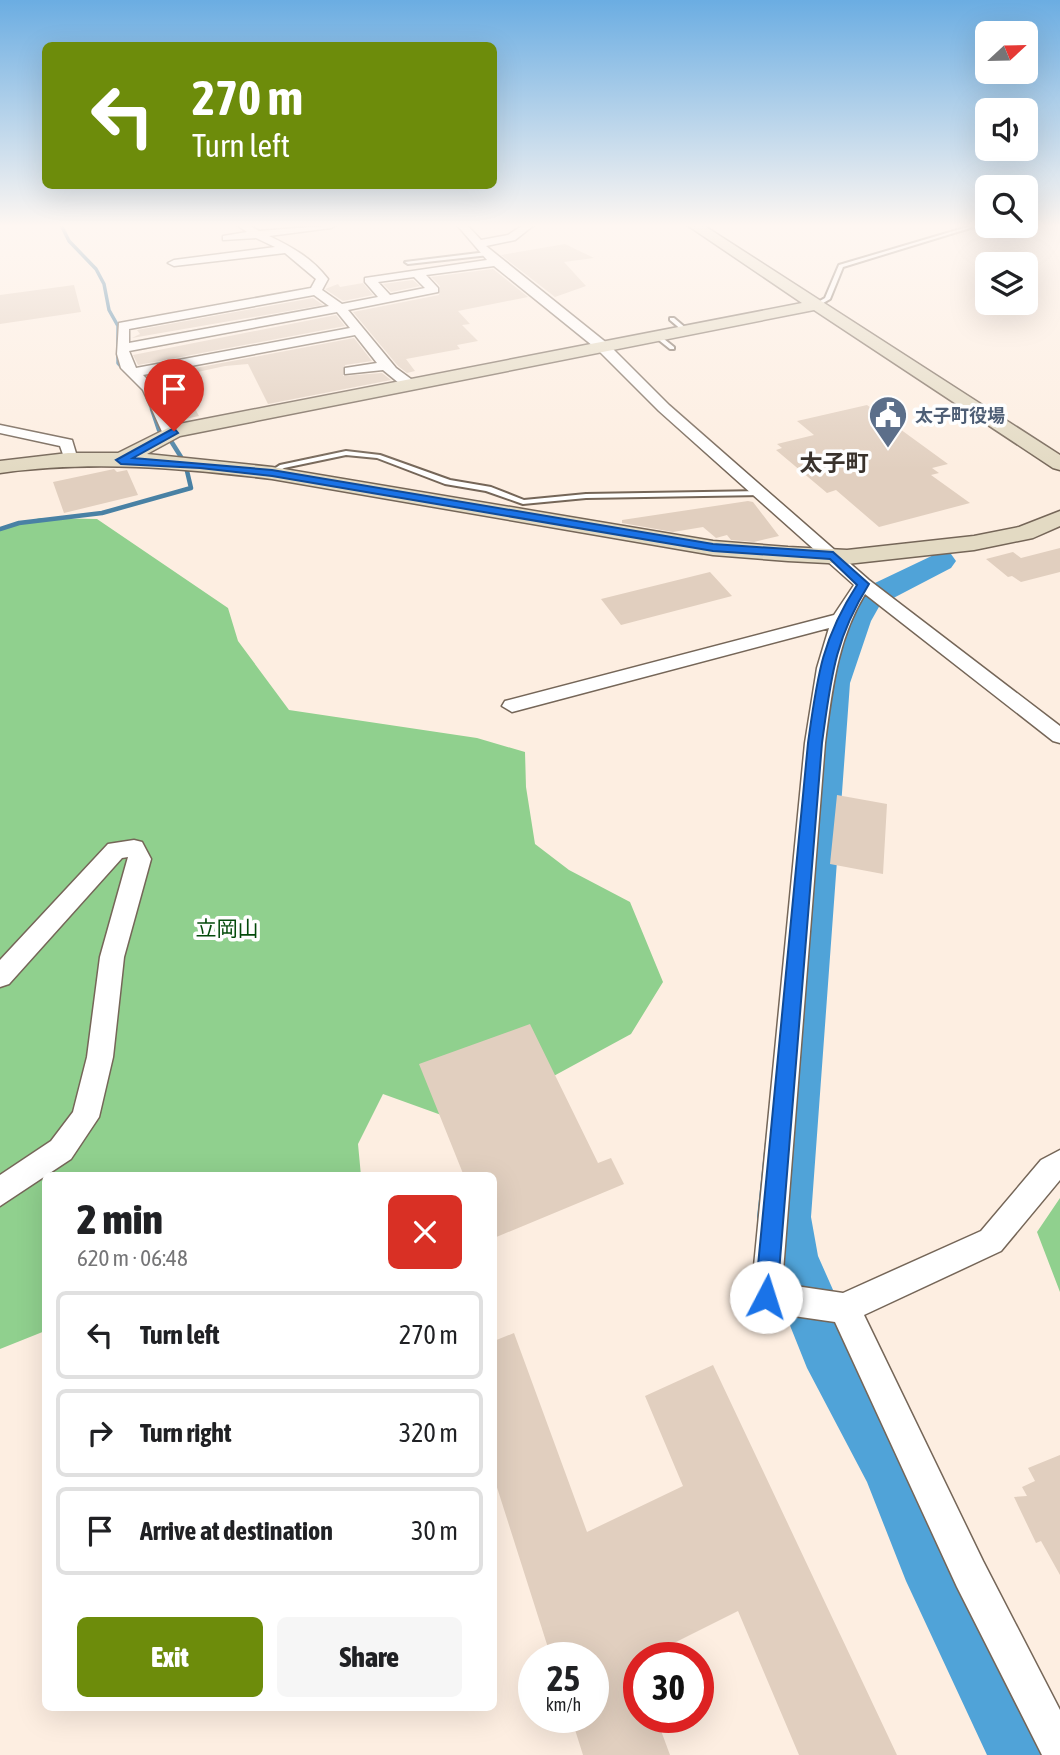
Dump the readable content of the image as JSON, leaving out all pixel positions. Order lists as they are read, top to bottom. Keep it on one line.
{"districts":["太子町"],"parks":["立岡山"],"places":{"public building":["太子町役場"]},"north":"right","page":{"turn":["270 m","Turn left"],"heading":["2 min","620 m · 06:48"],"list":[{"name":"Turn left","value":"270 m"},{"name":"Turn right","value":"320 m"},{"name":"Arrive at destination","value":"30 m"}],"buttons":["Exit","Share"],"speed":"25 km/h","limit":"30"}}
